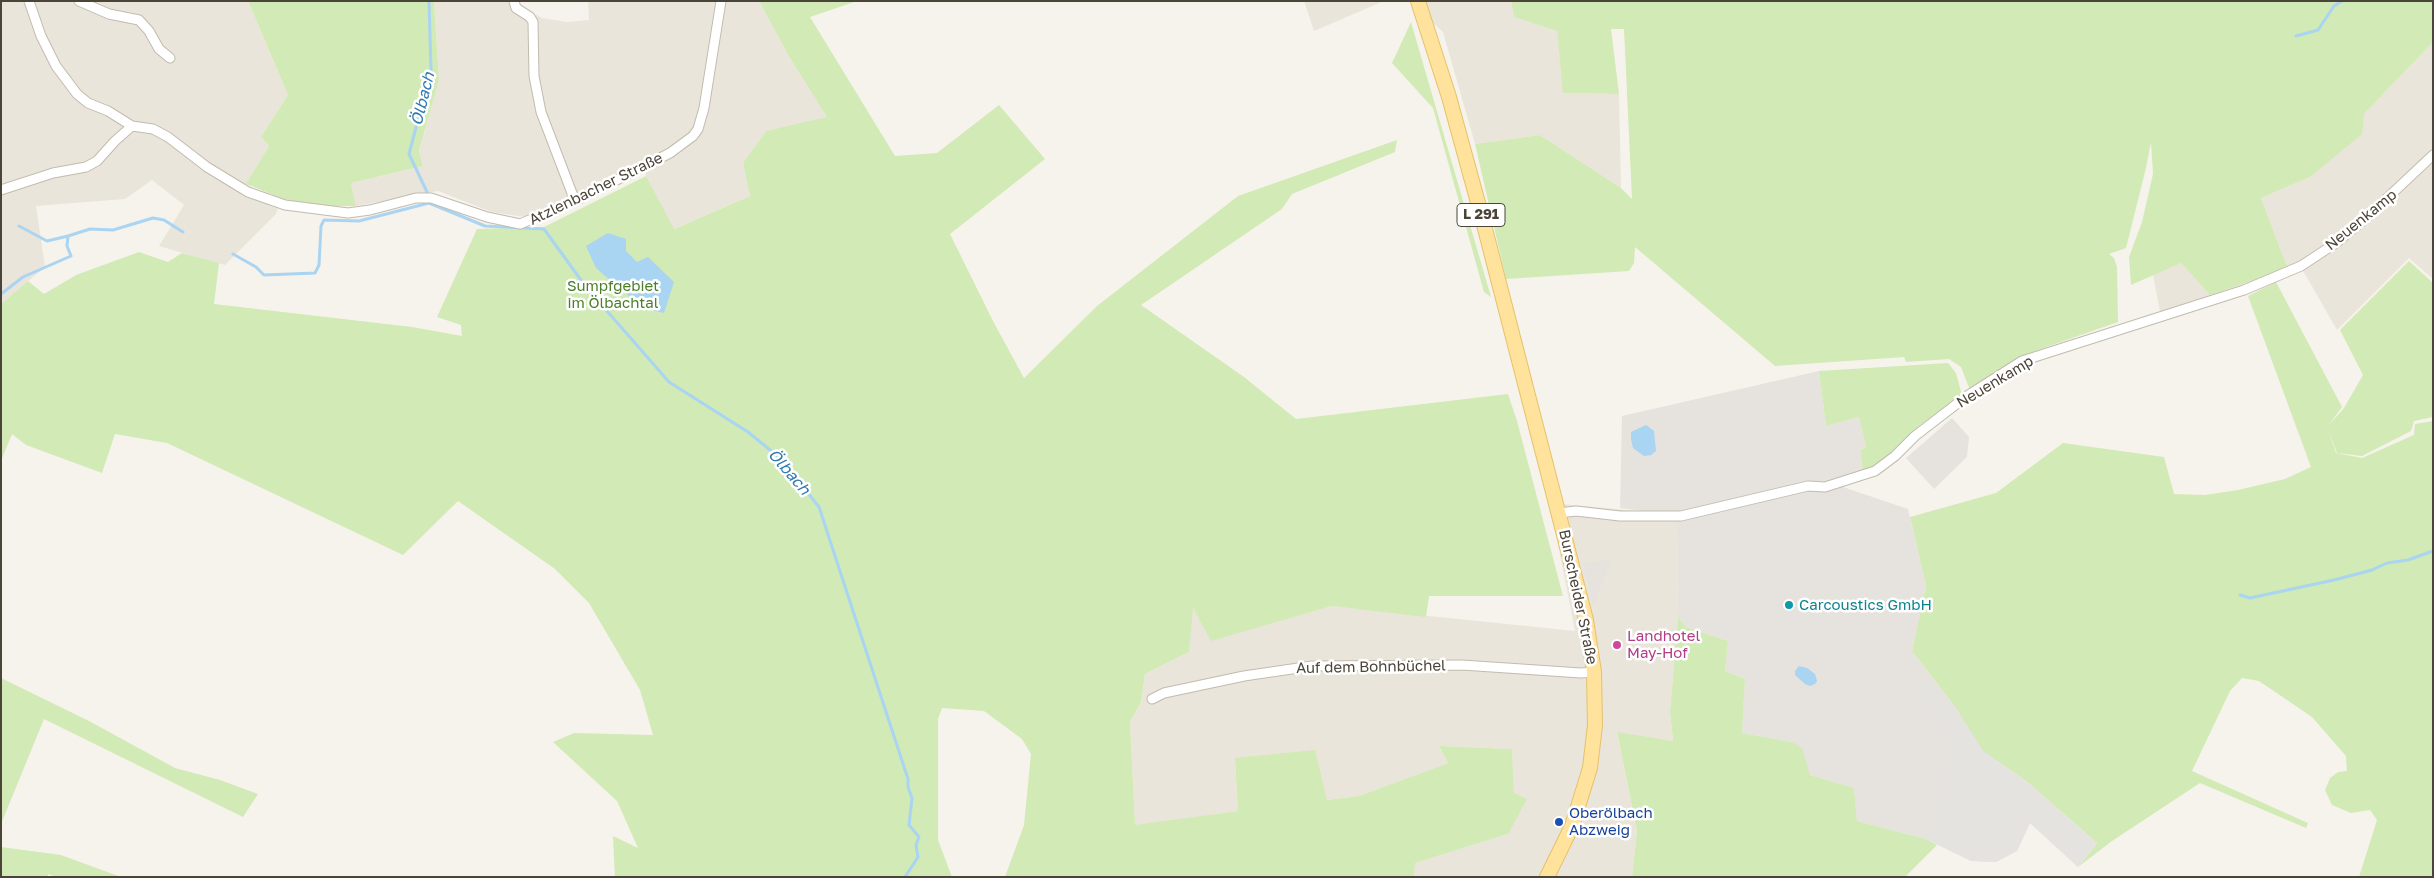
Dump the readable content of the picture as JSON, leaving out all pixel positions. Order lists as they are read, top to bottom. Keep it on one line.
{"streets":{"main road":["L 291","Burscheider Straße"],"street":["Atzlenbacher Straße","Neuenkamp","Auf dem Bohnbüchel"]},"crossings":[["Neuenkamp","Burscheider Straße"],["Burscheider Straße","Auf dem Bohnbüchel"]],"water":["Ölbach"],"parks":["Sumpfgebiet im Ölbachtal"],"places":["Carcoustics GmbH","Landhotel May-Hof","Oberölbach Abzweig"]}
